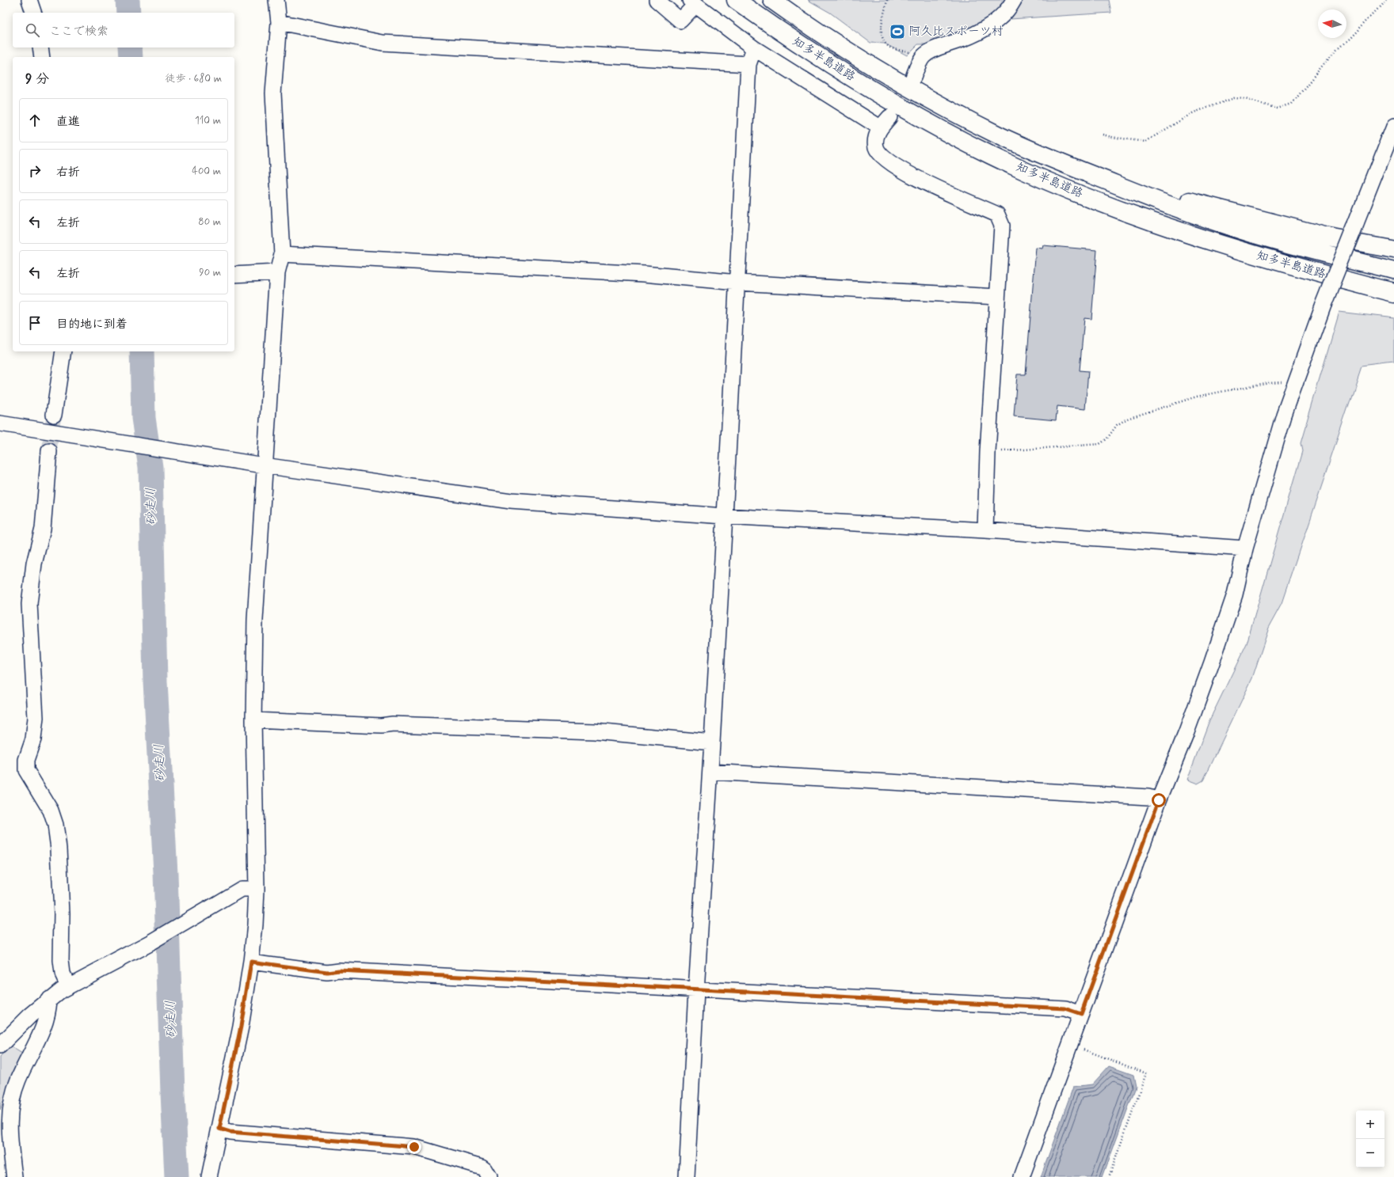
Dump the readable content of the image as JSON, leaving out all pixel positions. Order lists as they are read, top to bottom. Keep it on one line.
{"streets":{"highway":["知多半島道路"]},"water":["砂走川"],"places":{"sports":["阿久比スポーツ村"]},"north":"left","page":{"search":"ここで検索","heading":["9 分","徒歩 · 680 m"],"list":[["直進","110 m"],["右折","400 m"],["左折","80 m"],["左折","90 m"],"目的地に到着"],"map_buttons":["+","−"]}}
